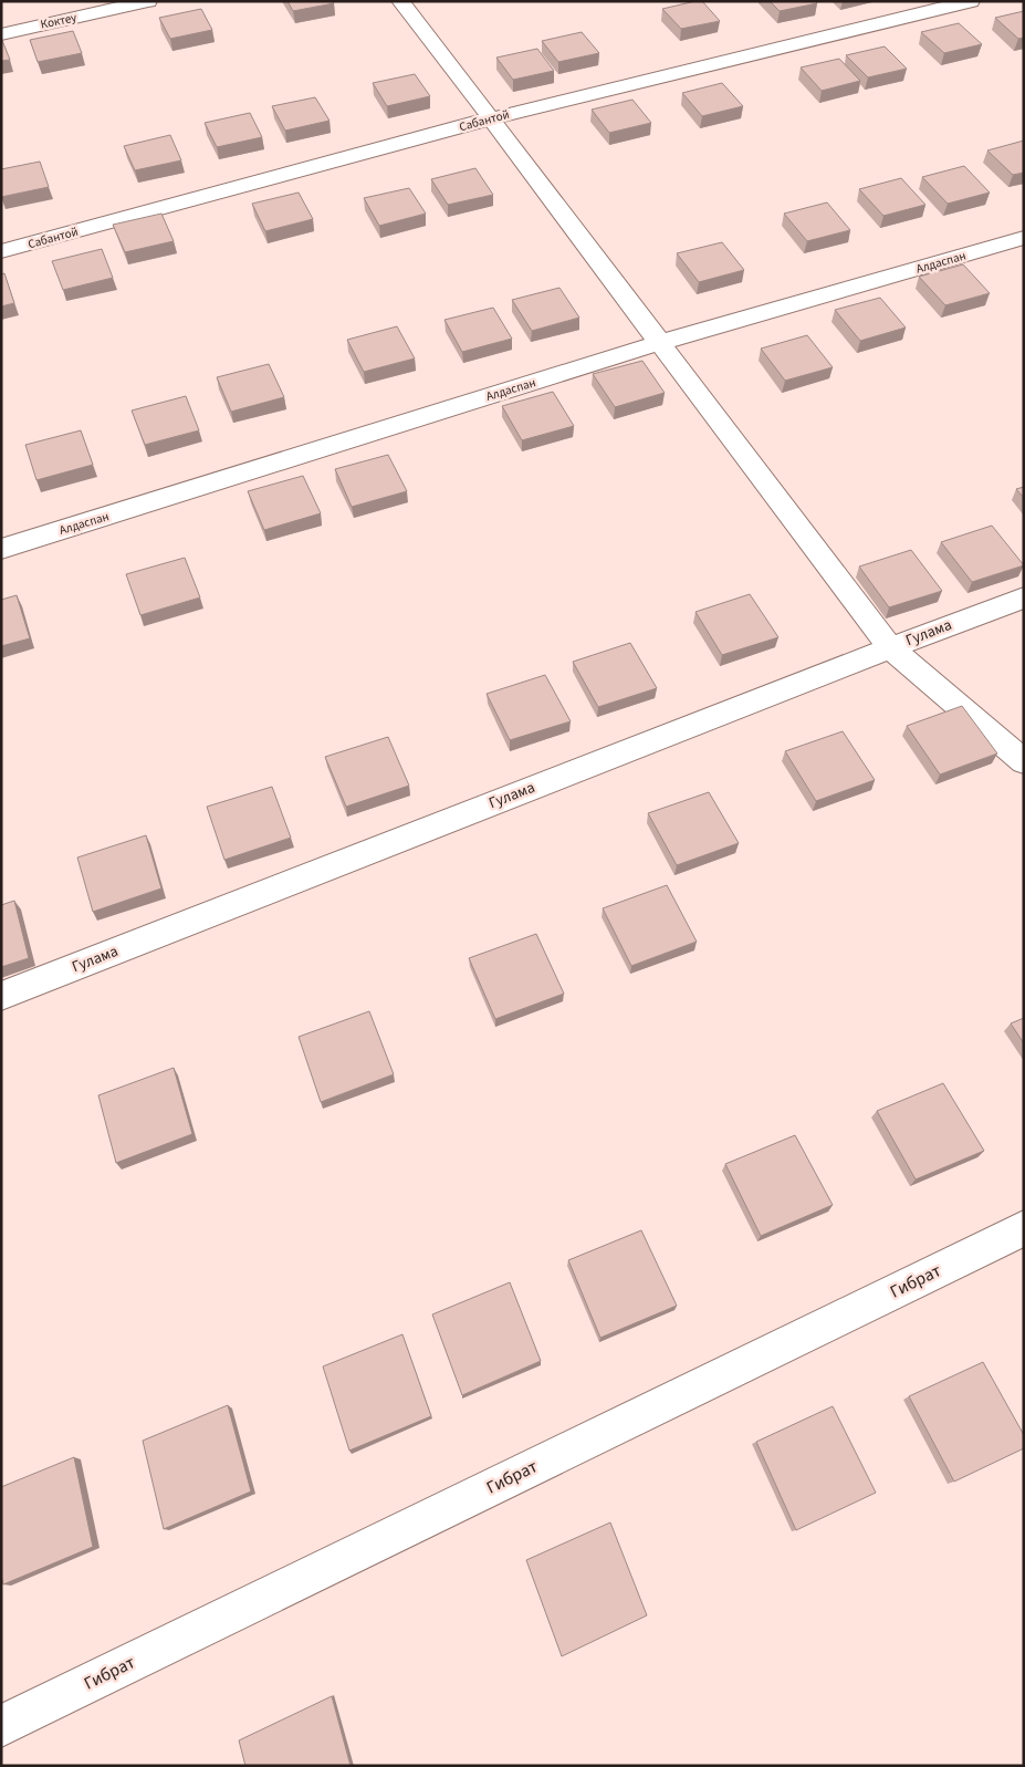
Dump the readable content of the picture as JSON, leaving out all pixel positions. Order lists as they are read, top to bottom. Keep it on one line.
{"streets":{"street":["Коктеу","Сабантой","Алдаспан","Гулама","Гибрат"]}}
